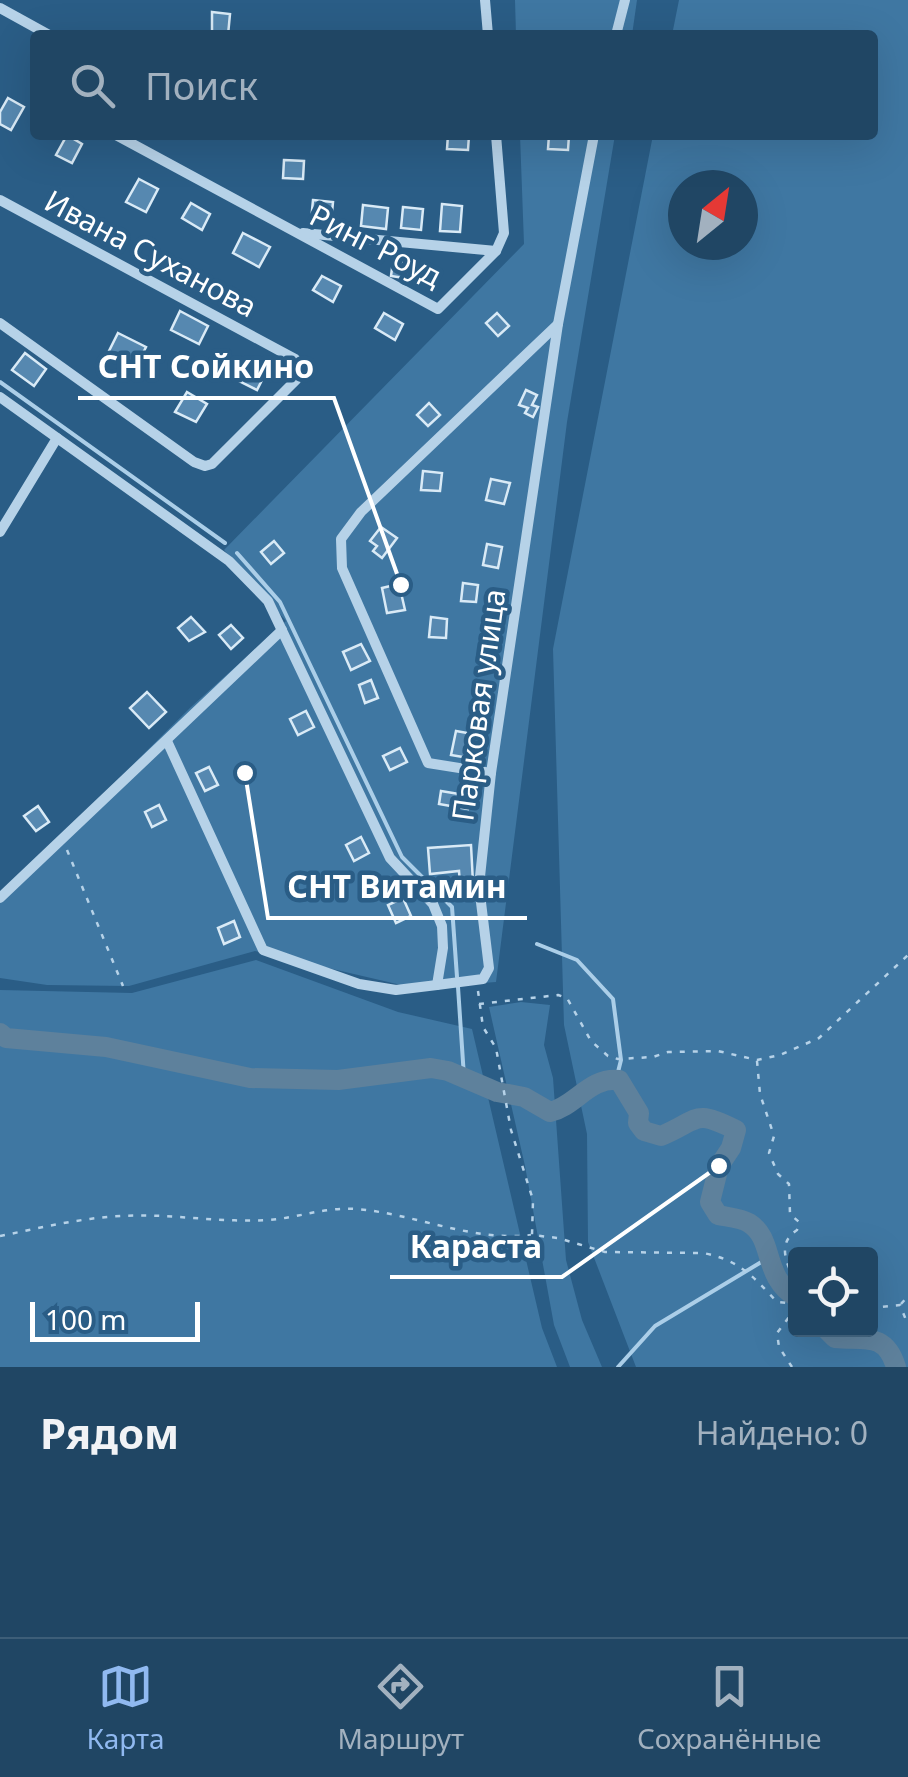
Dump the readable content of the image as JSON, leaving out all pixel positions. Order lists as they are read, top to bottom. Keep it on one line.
{"streets":{"street":["Ринг Роуд","Ивана Суханова","Парковая улица"]},"places":["СНТ Сойкино","СНТ Витамин","Караста"],"scale_bar":"100 m","north":"top right","page":{"search":"Поиск","scale":"100 m","heading":["Рядом","Найдено: 0"],"nav":["Карта","Маршрут","Сохранённые"]}}
